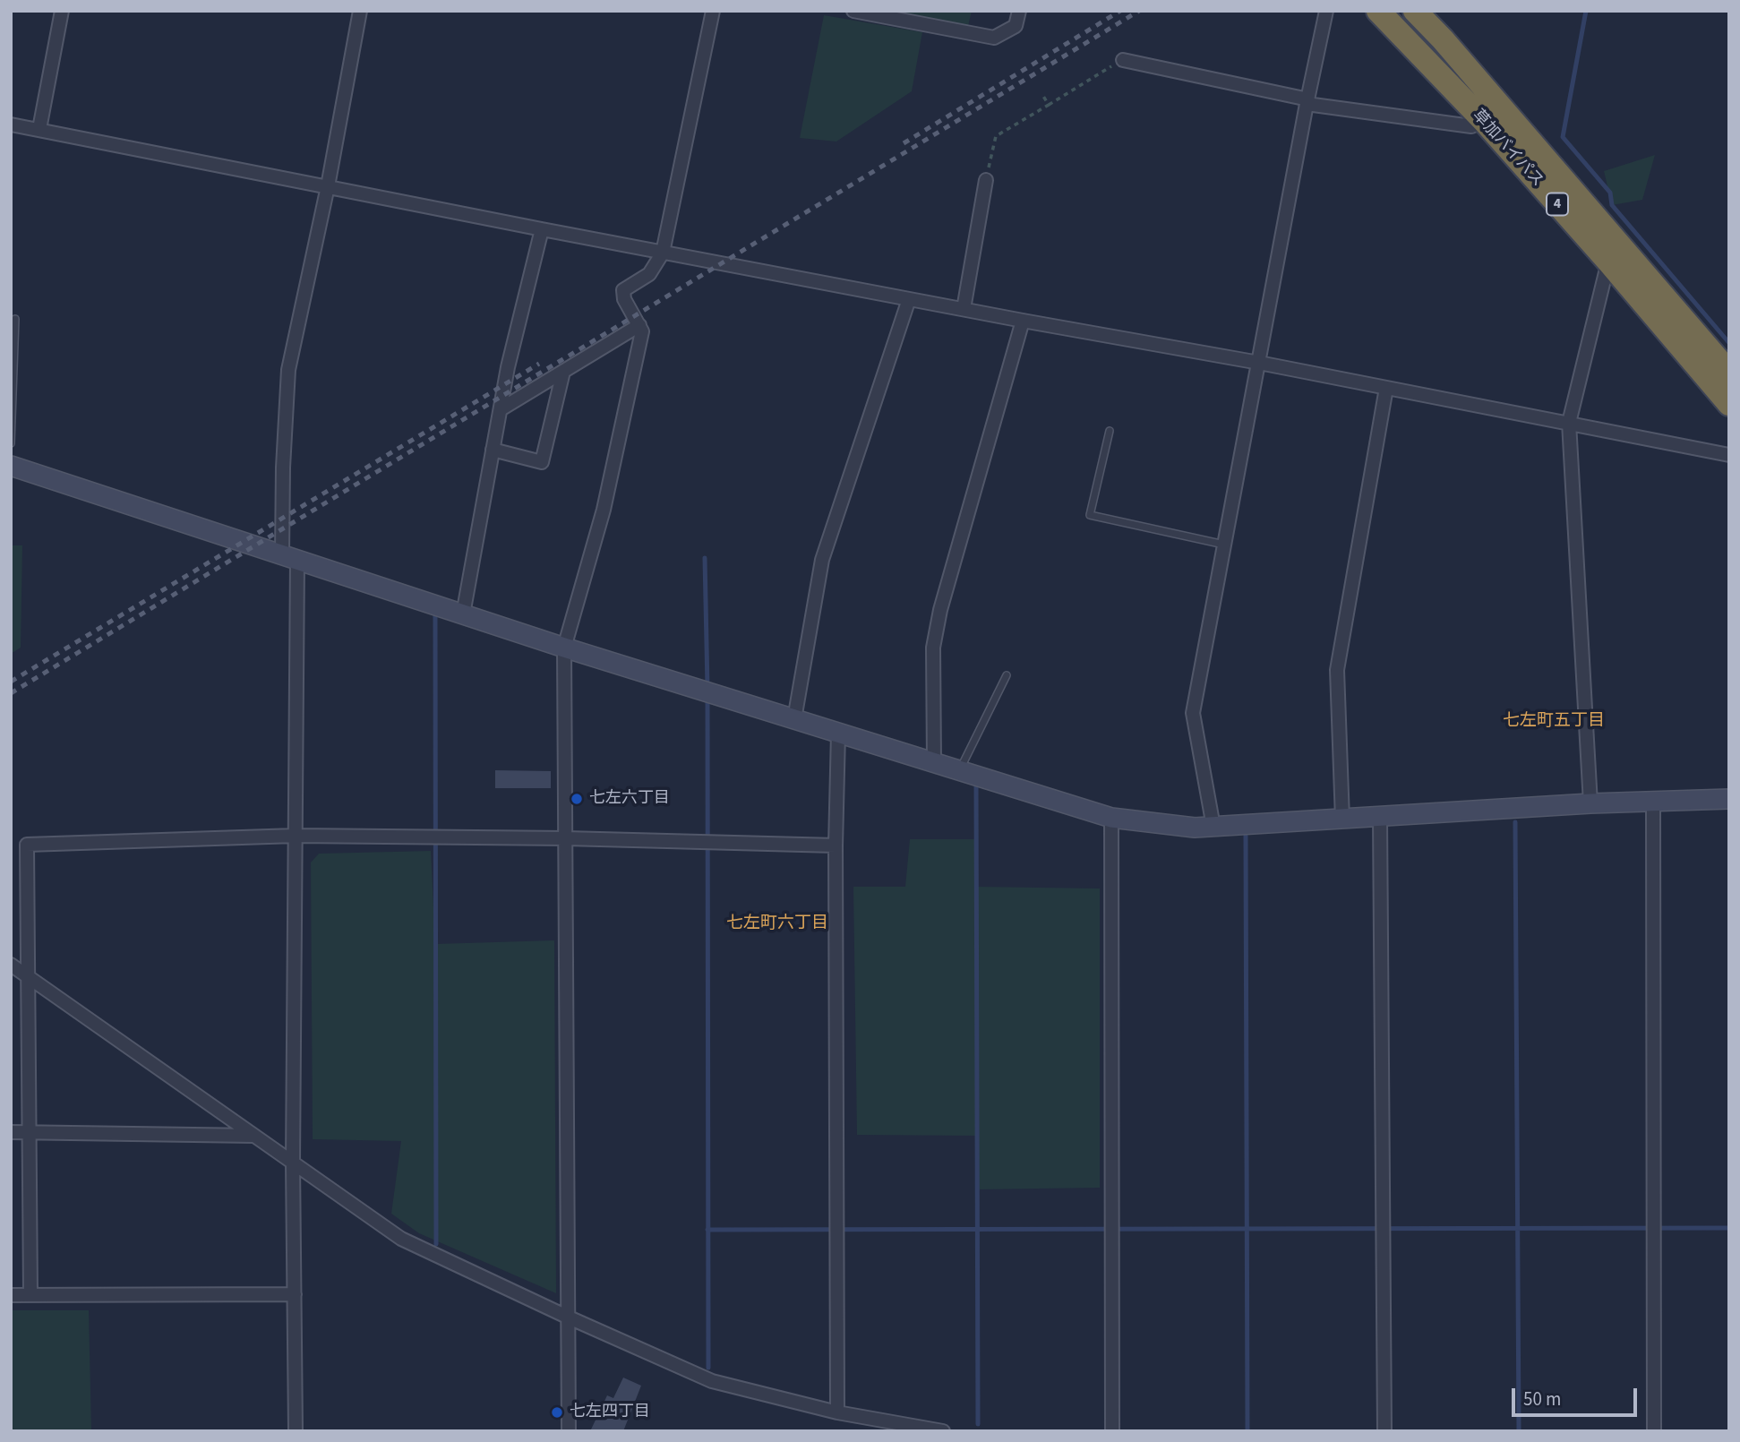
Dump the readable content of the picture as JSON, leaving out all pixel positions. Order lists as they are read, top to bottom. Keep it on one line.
{"streets":{"highway":["草加バイパス","4"]},"districts":["七左町五丁目","七左町六丁目"],"places":["七左六丁目","七左四丁目"],"scale_bar":"50 m"}
